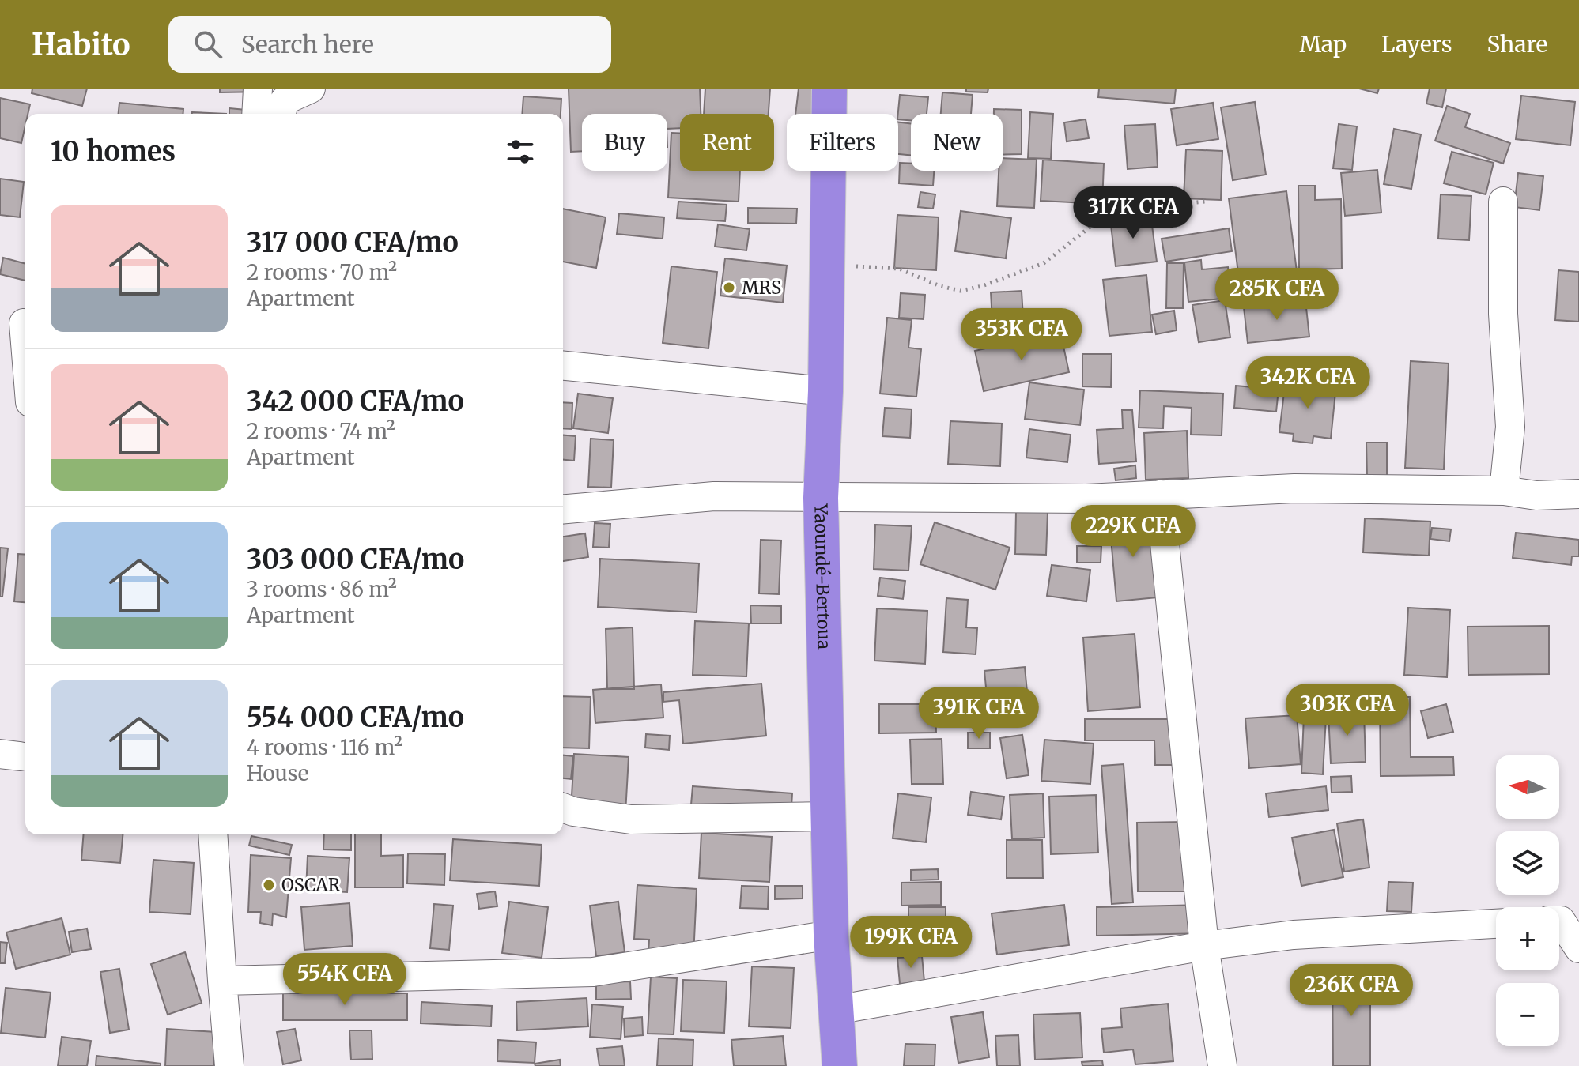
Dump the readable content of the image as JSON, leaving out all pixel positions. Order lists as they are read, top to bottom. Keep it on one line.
{"streets":{"highway":["Yaoundé-Bertoua"]},"places":["MRS","OSCAR"],"north":"left","page":{"header":"Habito","search":"Search here","nav":["Map","Layers","Share"],"chip":["Buy","Rent","Filters","New"],"heading":"10 homes","price":["317K CFA","285K CFA","353K CFA","342K CFA","229K CFA","303K CFA","391K CFA","199K CFA","554K CFA","236K CFA"],"list":[{"name":"317 000 CFA/mo","note":"2 rooms · 70 m² · Apartment"},{"name":"342 000 CFA/mo","note":"2 rooms · 74 m² · Apartment"},{"name":"303 000 CFA/mo","note":"3 rooms · 86 m² · Apartment"},{"name":"554 000 CFA/mo","note":"4 rooms · 116 m² · House"}],"map_buttons":["+","−"]}}
